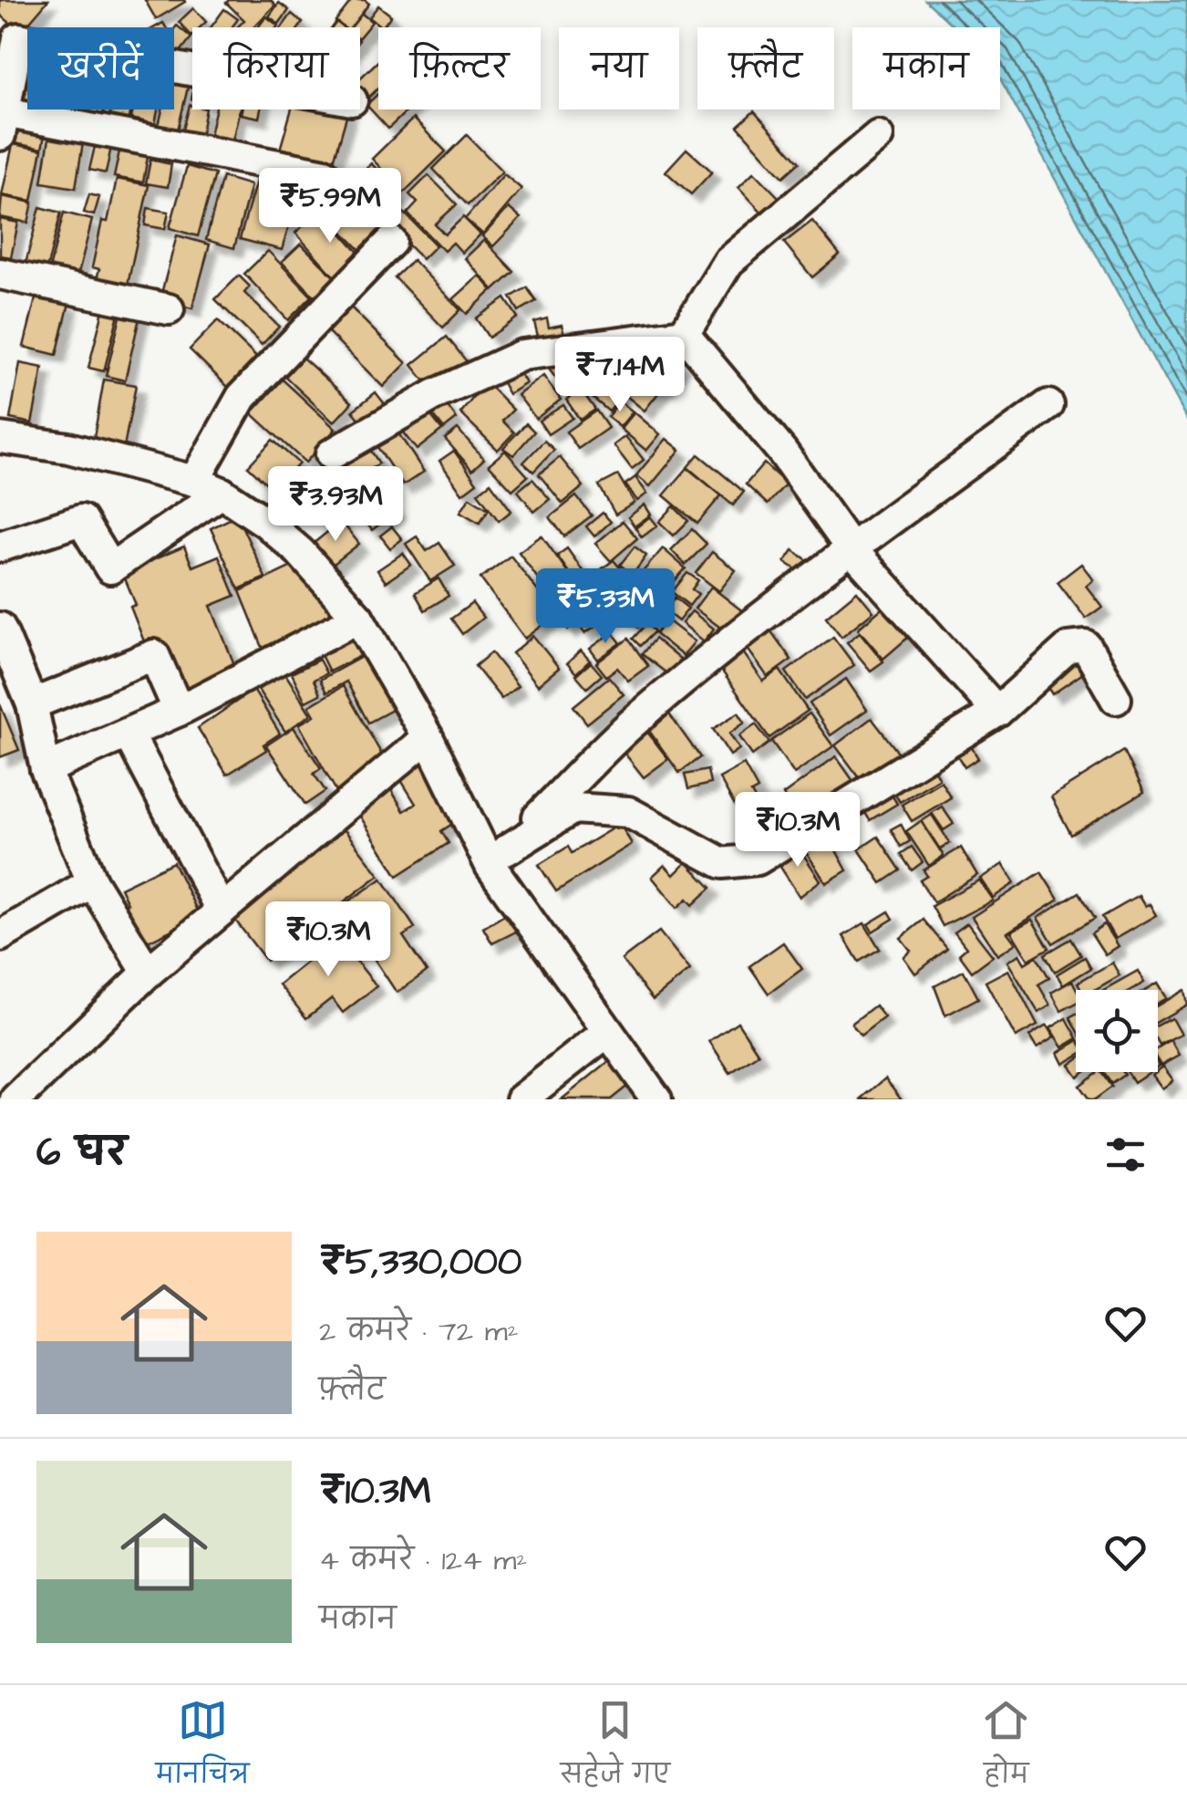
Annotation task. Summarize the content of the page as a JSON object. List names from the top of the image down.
{
  "page": {
    "chip": [
      "खरीदें",
      "किराया",
      "फ़िल्टर",
      "नया",
      "फ़्लैट",
      "मकान"
    ],
    "price": [
      "₹5.99M",
      "₹7.14M",
      "₹3.93M",
      "₹5.33M",
      "₹10.3M",
      "₹10.3M"
    ],
    "heading": "6 घर",
    "list": [
      {
        "name": "₹5,330,000",
        "note": "2 कमरे · 72 m² · फ़्लैट"
      },
      {
        "name": "₹10.3M",
        "note": "4 कमरे · 124 m² · मकान"
      }
    ],
    "tabs": ["मानचित्र", "सहेजे गए", "होम"]
  }
}
